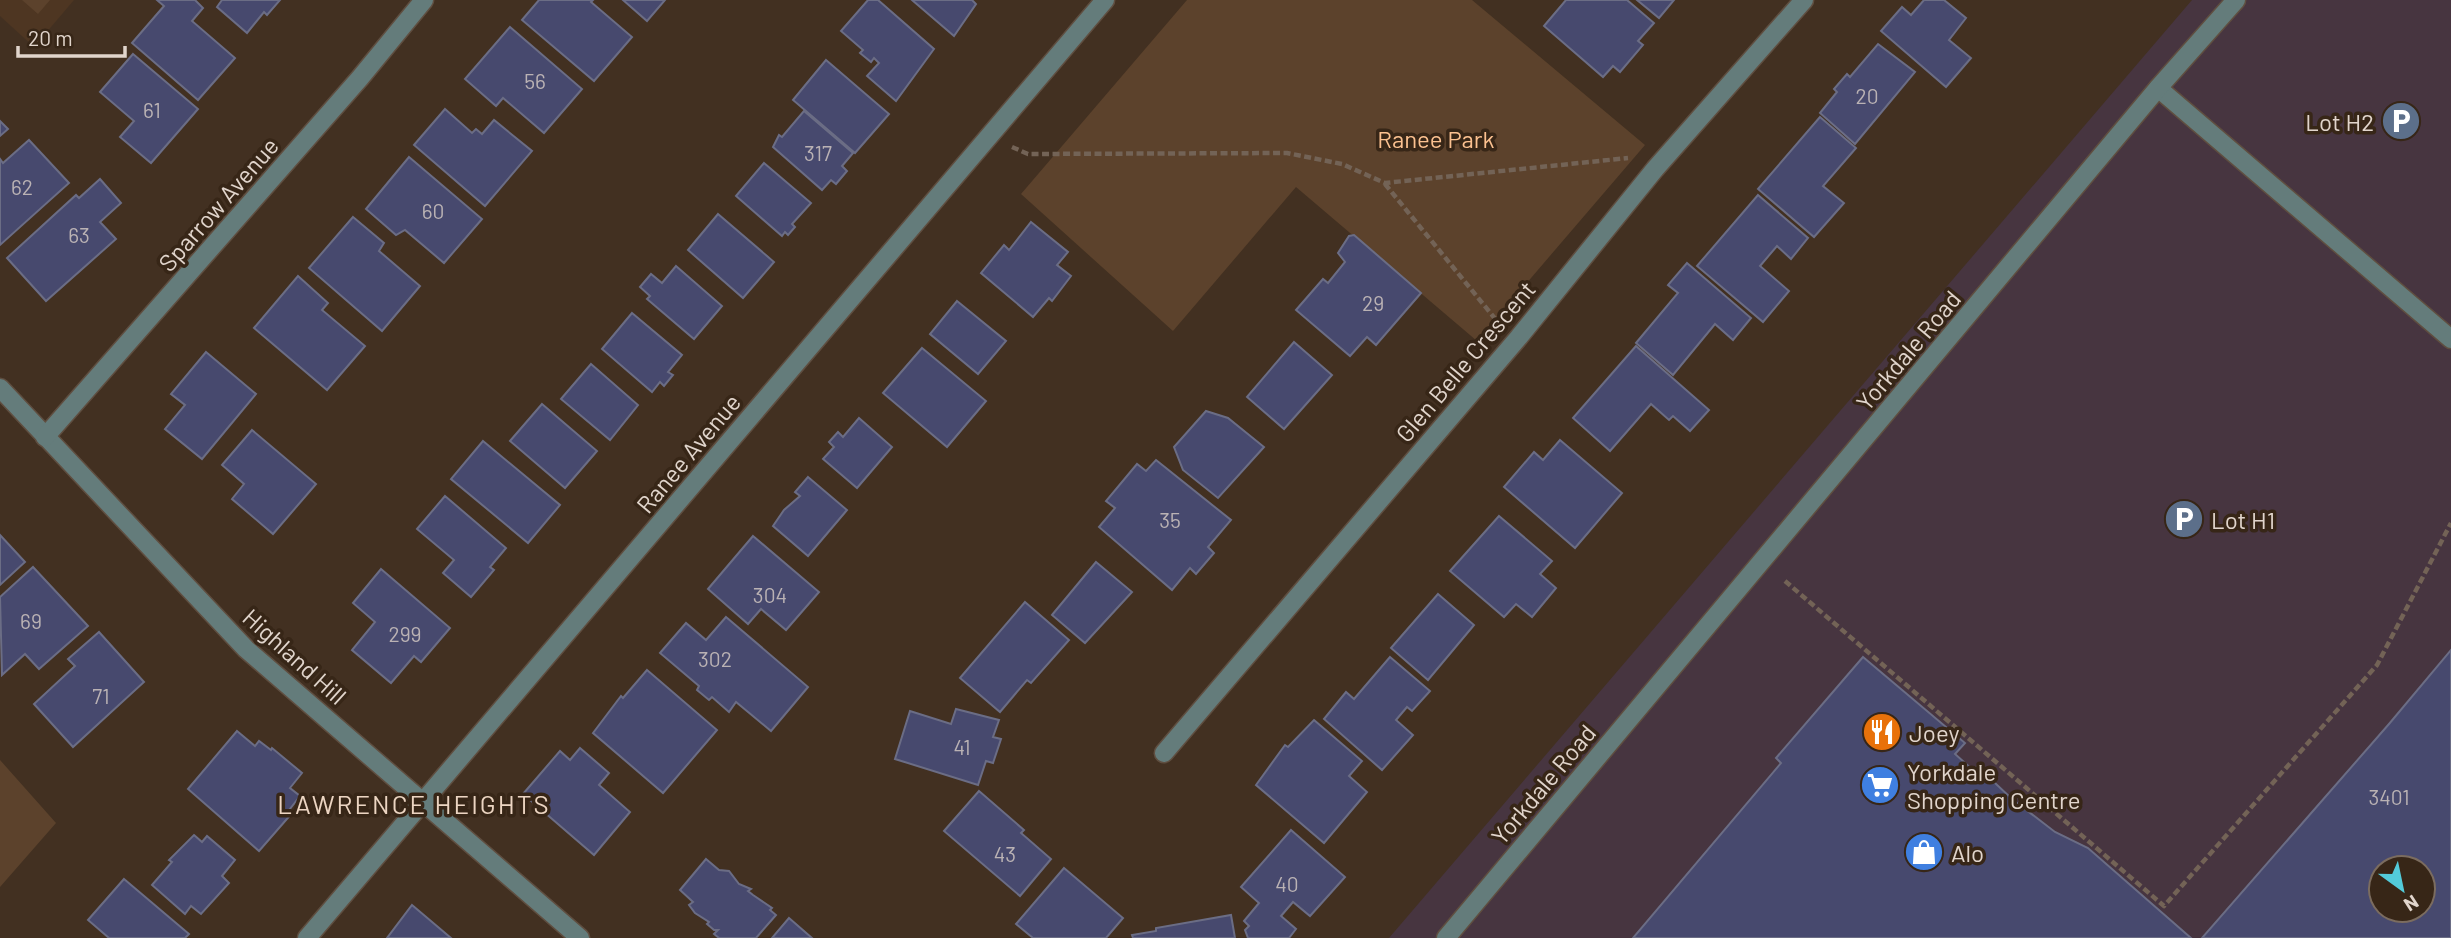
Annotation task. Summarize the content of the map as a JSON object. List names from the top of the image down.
{
  "streets": {
    "street": [
      "Sparrow Avenue",
      "Yorkdale Road",
      "Glen Belle Crescent",
      "Ranee Avenue",
      "Highland Hill"
    ]
  },
  "crossings": [
    ["Sparrow Avenue", "Highland Hill"],
    ["Ranee Avenue", "Highland Hill"]
  ],
  "districts": ["LAWRENCE HEIGHTS"],
  "parks": ["Ranee Park"],
  "places": {
    "parking": ["Lot H2", "Lot H1"],
    "restaurant": ["Joey"],
    "supermarket": ["Yorkdale Shopping Centre"],
    "shop": ["Alo"]
  },
  "house_numbers": [
    "56",
    "20",
    "61",
    "317",
    "62",
    "60",
    "63",
    "29",
    "35",
    "304",
    "69",
    "299",
    "302",
    "71",
    "41",
    "3401",
    "43",
    "40"
  ],
  "scale_bar": "20 m",
  "north": "bottom right"
}
